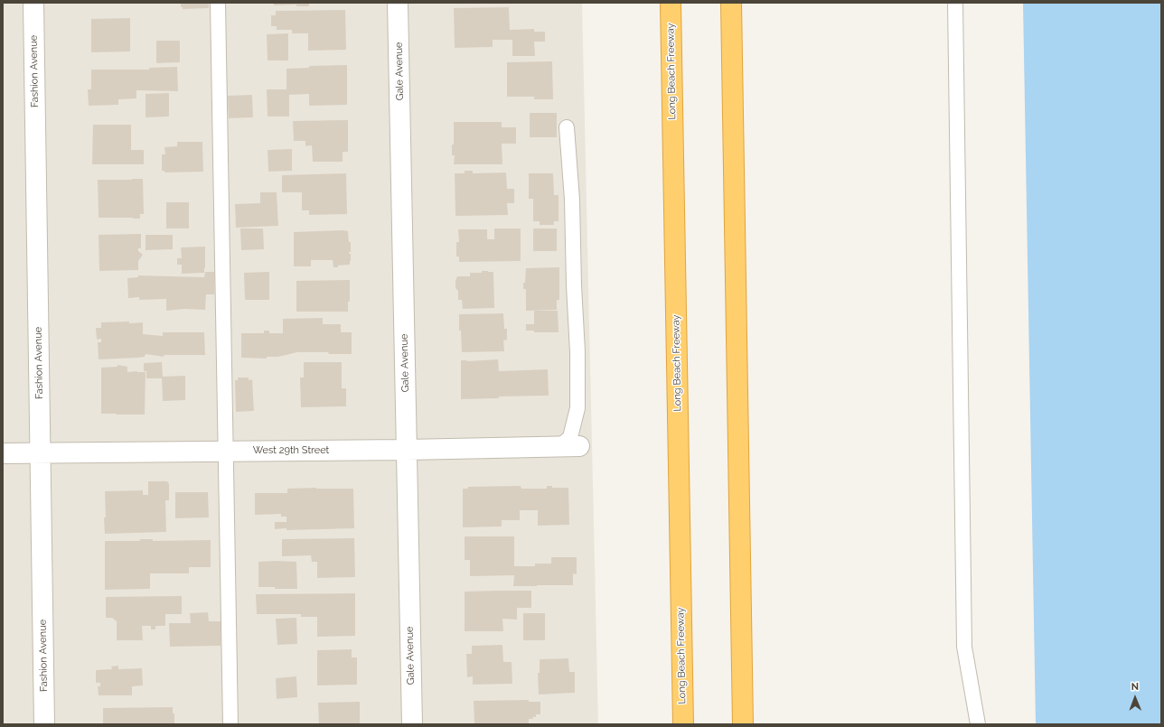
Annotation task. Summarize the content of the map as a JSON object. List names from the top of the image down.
{
  "streets": {
    "highway": ["Long Beach Freeway"],
    "street": ["Fashion Avenue", "Gale Avenue", "West 29th Street"]
  },
  "crossings": [
    ["Fashion Avenue", "West 29th Street"],
    ["Gale Avenue", "West 29th Street"]
  ],
  "north": "top"
}
